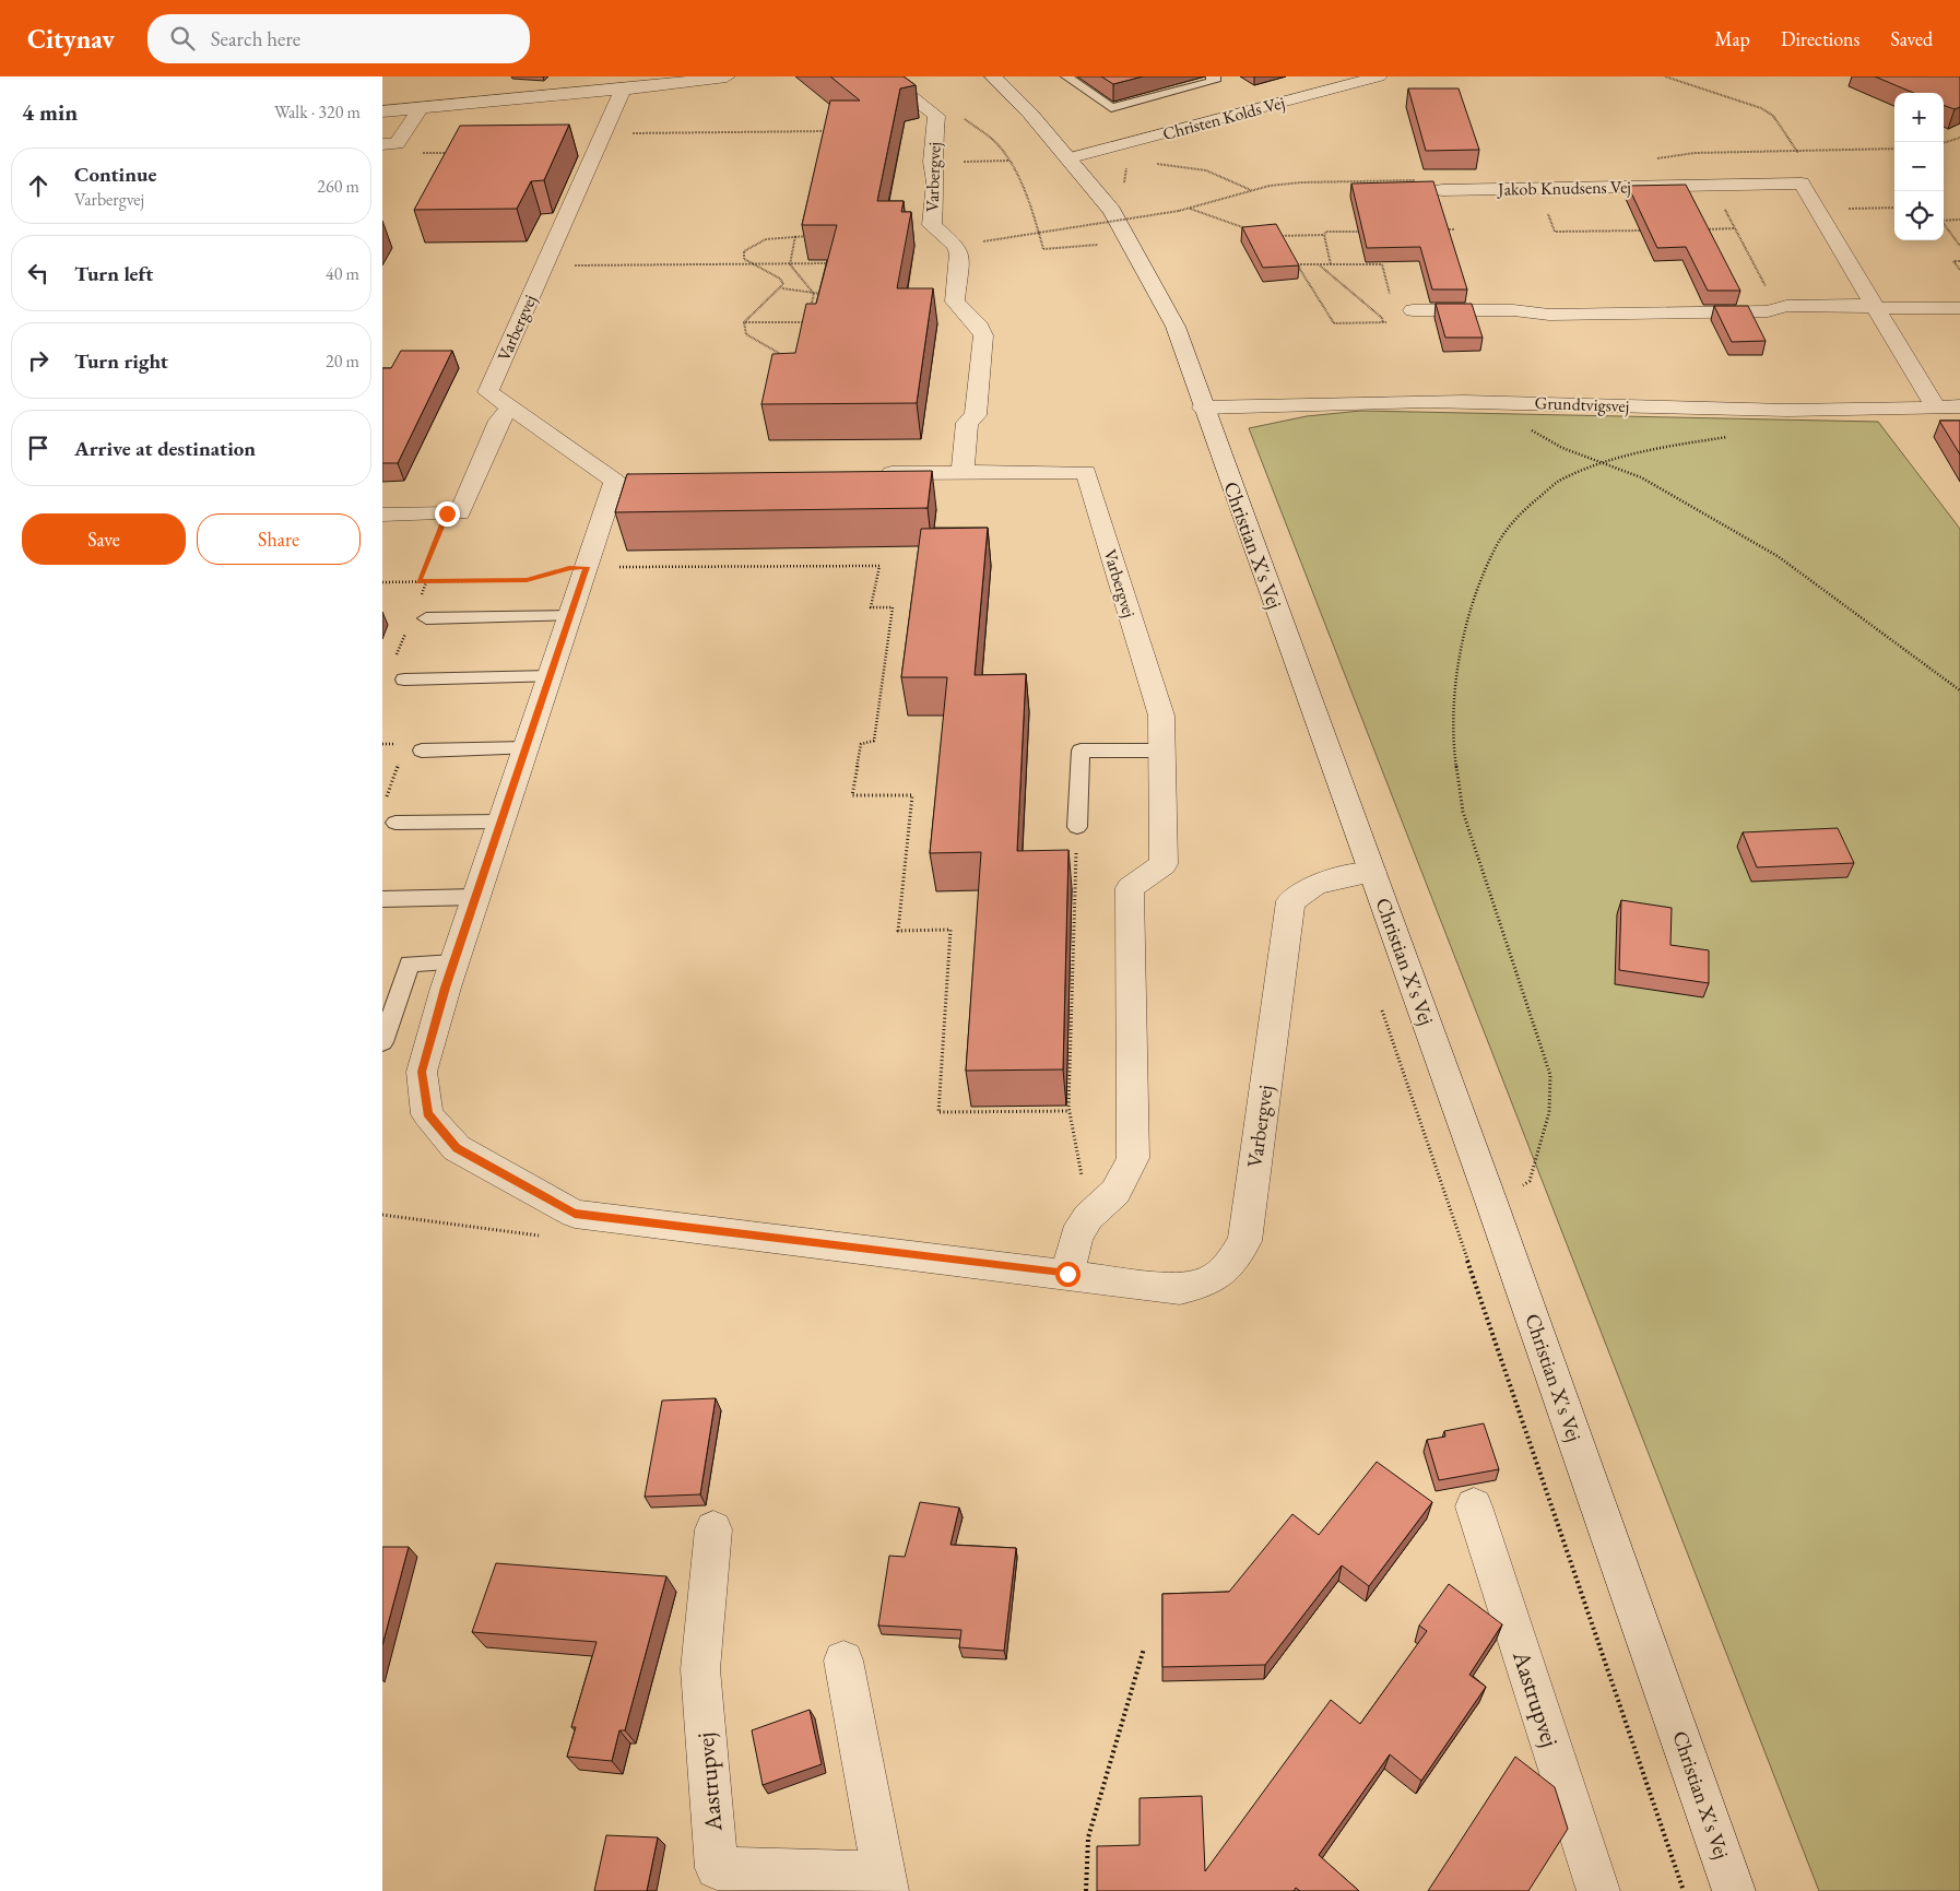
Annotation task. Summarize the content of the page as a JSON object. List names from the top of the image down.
{
  "streets": {
    "street": [
      "Christen Kolds Vej",
      "Varbergvej",
      "Jakob Knudsens Vej",
      "Grundtvigsvej",
      "Christian X's Vej",
      "Aastrupvej"
    ]
  },
  "crossings": [
    ["Christen Kolds Vej", "Christian X's Vej"],
    ["Varbergvej", "Christian X's Vej"],
    ["Jakob Knudsens Vej", "Grundtvigsvej"],
    ["Grundtvigsvej", "Christian X's Vej"]
  ],
  "page": {
    "header": "Citynav",
    "search": "Search here",
    "nav": ["Map", "Directions", "Saved"],
    "heading": ["4 min", "Walk · 320 m"],
    "map_buttons": ["+", "−"],
    "list": [
      ["Continue", "Varbergvej", "260 m"],
      ["Turn left", "40 m"],
      ["Turn right", "20 m"],
      "Arrive at destination"
    ],
    "buttons": ["Save", "Share"]
  }
}
